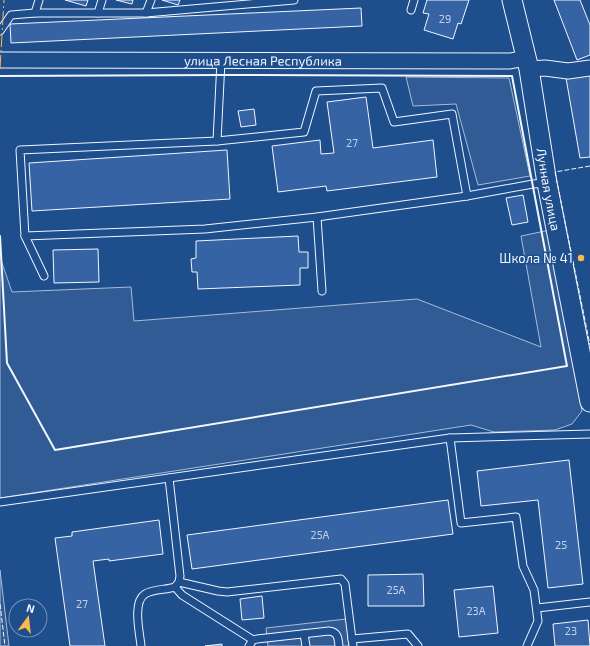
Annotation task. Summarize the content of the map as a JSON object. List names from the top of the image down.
{
  "streets": {
    "street": ["улица Лесная Республика", "Лунная улица"]
  },
  "crossings": [
    ["улица Лесная Республика", "Лунная улица"]
  ],
  "places": ["Школа № 41"],
  "house_numbers": [
    "29",
    "27",
    "25А",
    "25",
    "25А",
    "27",
    "23А",
    "23"
  ],
  "north": "top"
}
